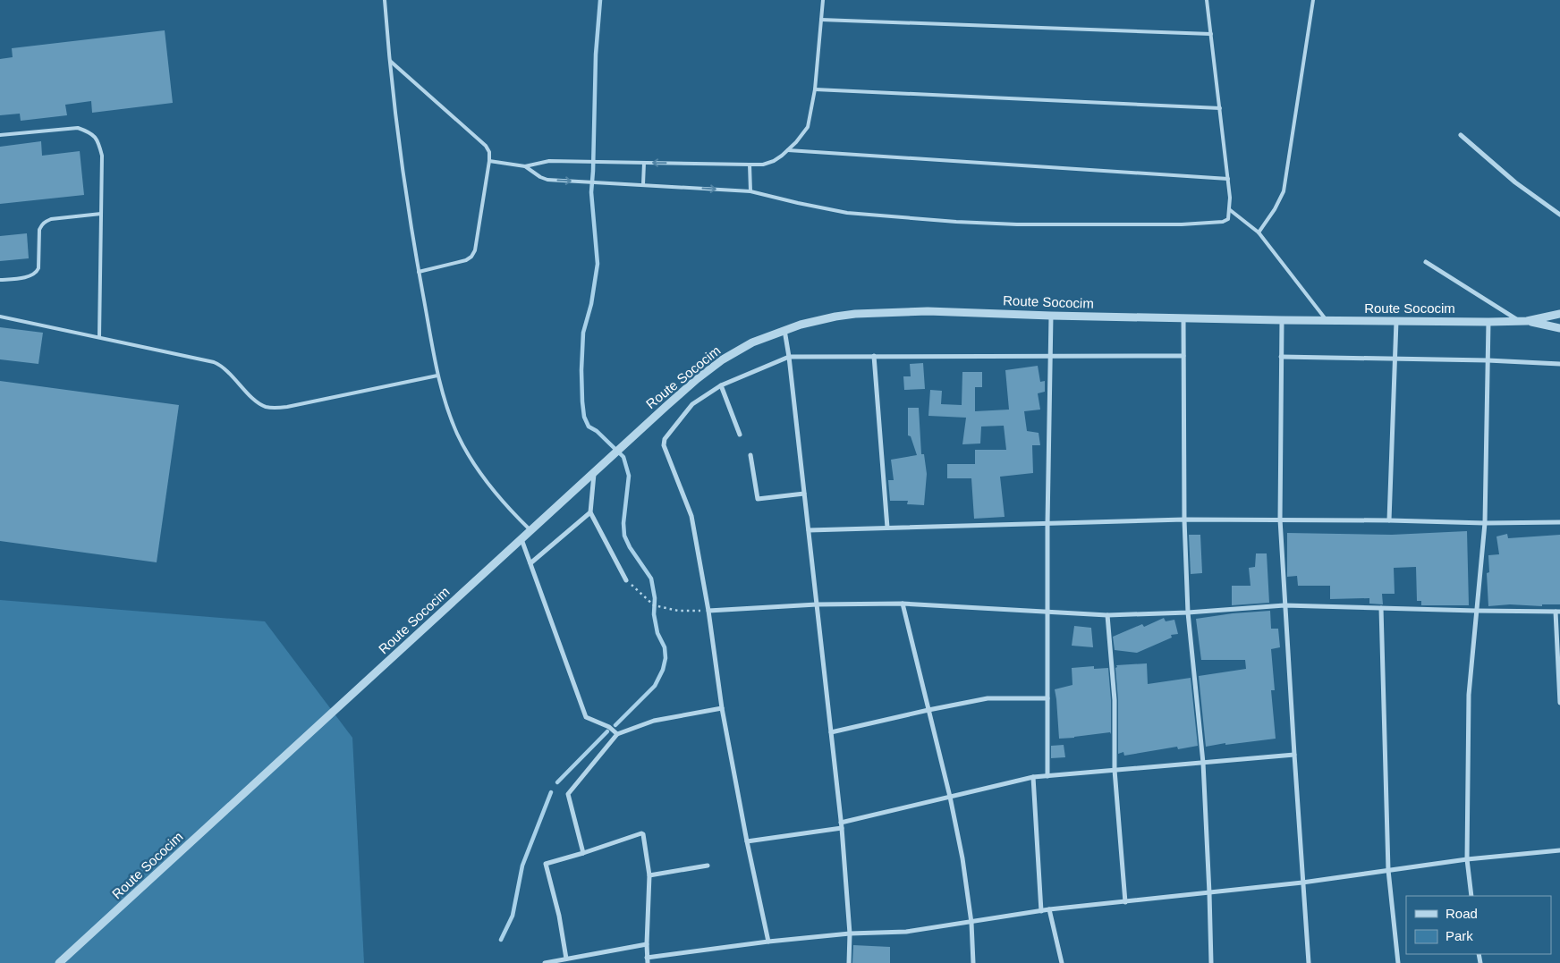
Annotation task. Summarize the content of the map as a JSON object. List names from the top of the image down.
{
  "streets": {
    "street": ["Route Sococim"]
  },
  "legend": ["Road", "Park"]
}
